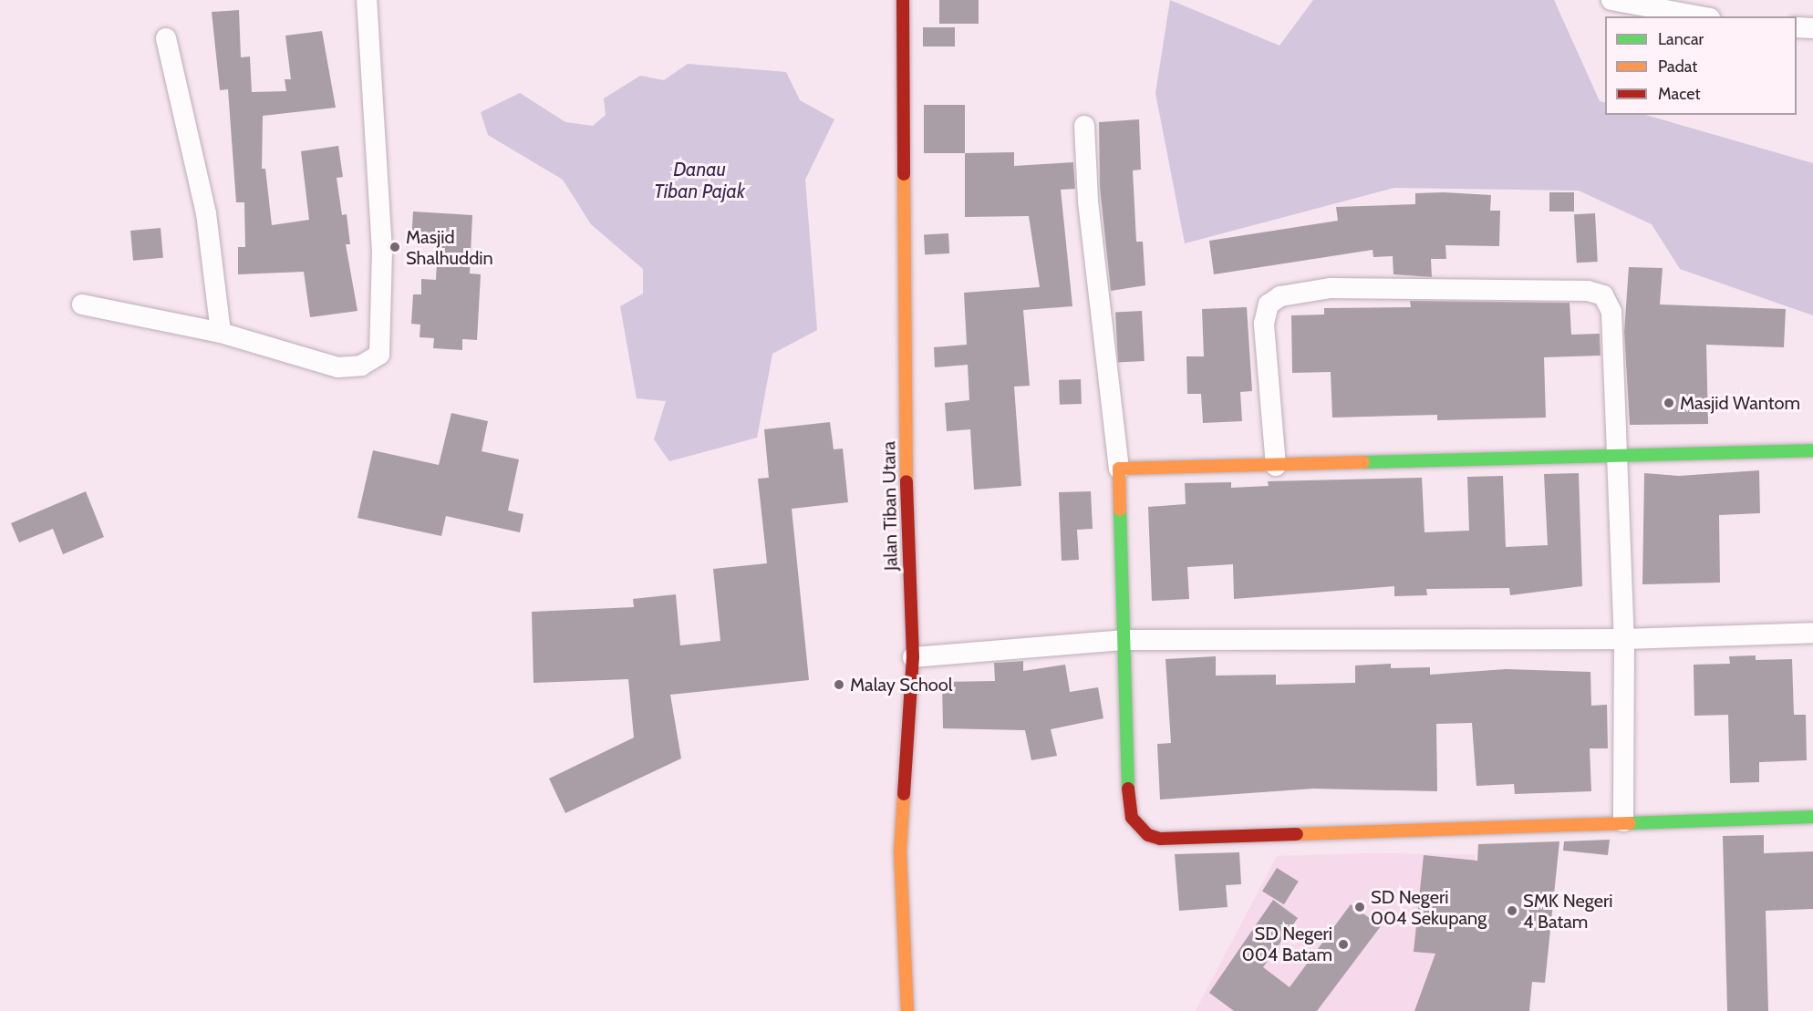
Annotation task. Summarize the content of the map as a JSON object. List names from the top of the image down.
{
  "streets": {
    "street": ["Jalan Tiban Utara"]
  },
  "water": ["Danau Tiban Pajak"],
  "places": [
    "Masjid Shalhuddin",
    "Masjid Wantom",
    "Malay School",
    "SD Negeri 004 Sekupang",
    "SMK Negeri 4 Batam",
    "SD Negeri 004 Batam"
  ],
  "legend": ["Lancar", "Padat", "Macet"]
}
